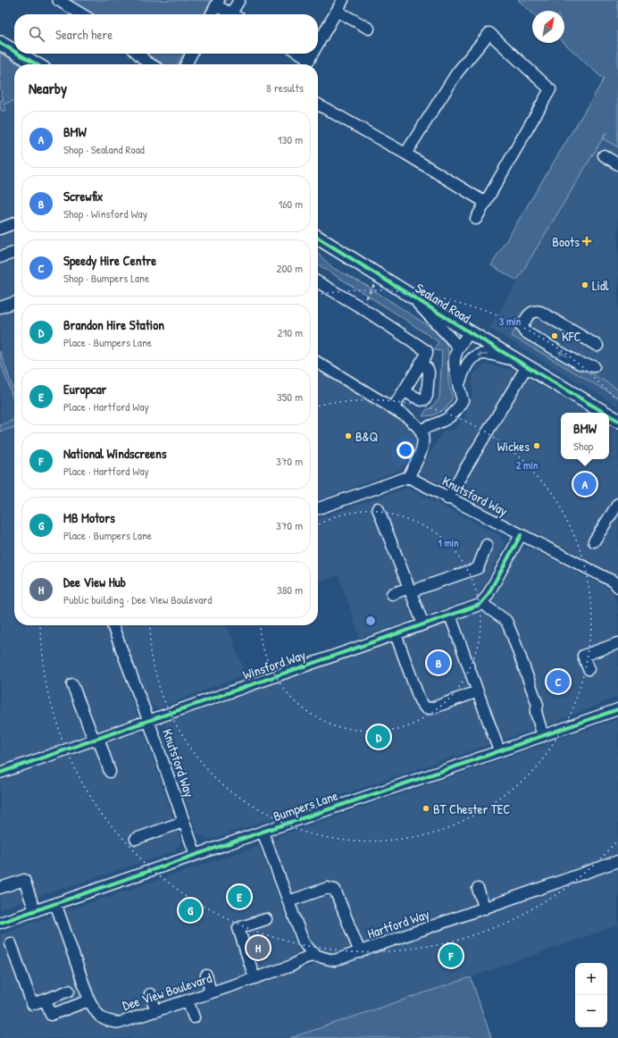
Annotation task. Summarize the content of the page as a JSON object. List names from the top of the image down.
{
  "streets": {
    "main road": ["Sealand Road"],
    "street": [
      "Knutsford Way",
      "Winsford Way",
      "Bumpers Lane",
      "Hartford Way",
      "Dee View Boulevard"
    ]
  },
  "crossings": [
    ["Knutsford Way", "Winsford Way"],
    ["Knutsford Way", "Bumpers Lane"],
    ["Bumpers Lane", "Dee View Boulevard"],
    ["Hartford Way", "Dee View Boulevard"]
  ],
  "places": {
    "health": ["Boots"],
    "other": [
      "Lidl",
      "KFC",
      "B&Q",
      "Wickes",
      "BT Chester TEC"
    ]
  },
  "north": "top right",
  "page": {
    "search": "Search here",
    "heading": ["Nearby", "8 results"],
    "list": [
      {
        "mark": "A",
        "name": "BMW",
        "note": "Shop · Sealand Road",
        "value": "130 m"
      },
      {
        "mark": "B",
        "name": "Screwfix",
        "note": "Shop · Winsford Way",
        "value": "160 m"
      },
      {
        "mark": "C",
        "name": "Speedy Hire Centre",
        "note": "Shop · Bumpers Lane",
        "value": "200 m"
      },
      {
        "mark": "D",
        "name": "Brandon Hire Station",
        "note": "Place · Bumpers Lane",
        "value": "210 m"
      },
      {
        "mark": "E",
        "name": "Europcar",
        "note": "Place · Hartford Way",
        "value": "350 m"
      },
      {
        "mark": "F",
        "name": "National Windscreens",
        "note": "Place · Hartford Way",
        "value": "370 m"
      },
      {
        "mark": "G",
        "name": "MB Motors",
        "note": "Place · Bumpers Lane",
        "value": "370 m"
      },
      {
        "mark": "H",
        "name": "Dee View Hub",
        "note": "Public building · Dee View Boulevard",
        "value": "380 m"
      }
    ],
    "popup": ["BMW", "Shop"],
    "pins": [
      "A",
      "B",
      "C",
      "D",
      "E",
      "G",
      "H",
      "F"
    ],
    "map_buttons": ["+", "−"]
  },
  "rings": ["3 min", "2 min", "1 min"]
}
